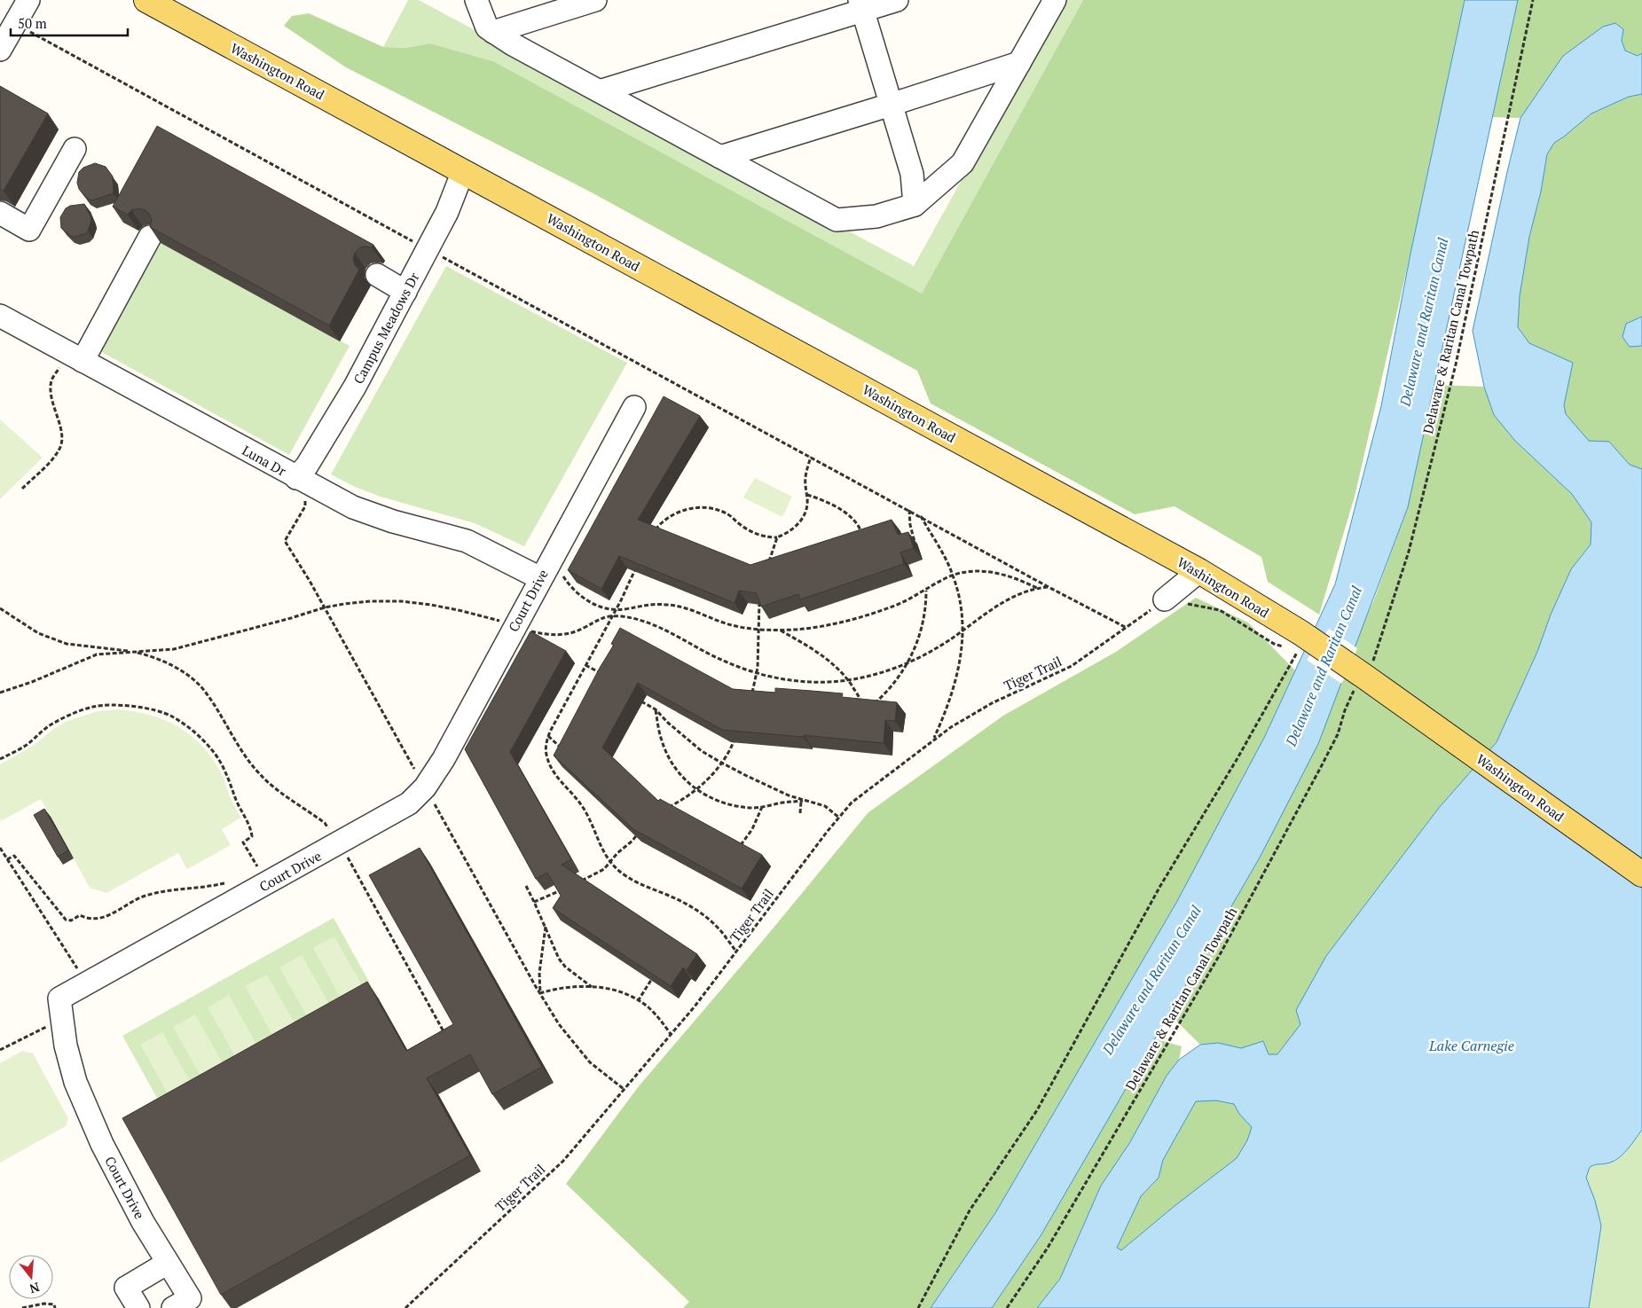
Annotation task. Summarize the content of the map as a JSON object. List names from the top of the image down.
{
  "streets": {
    "main road": ["Washington Road"],
    "street": ["Campus Meadows Dr", "Luna Dr", "Court Drive"],
    "path": ["Delaware & Raritan Canal Towpath", "Tiger Trail"]
  },
  "crossings": [
    ["Washington Road", "Campus Meadows Dr"],
    ["Washington Road", "Delaware & Raritan Canal Towpath"],
    ["Campus Meadows Dr", "Luna Dr"],
    ["Luna Dr", "Court Drive"]
  ],
  "water": ["Delaware and Raritan Canal", "Lake Carnegie"],
  "scale_bar": "50 m",
  "north": "bottom"
}
